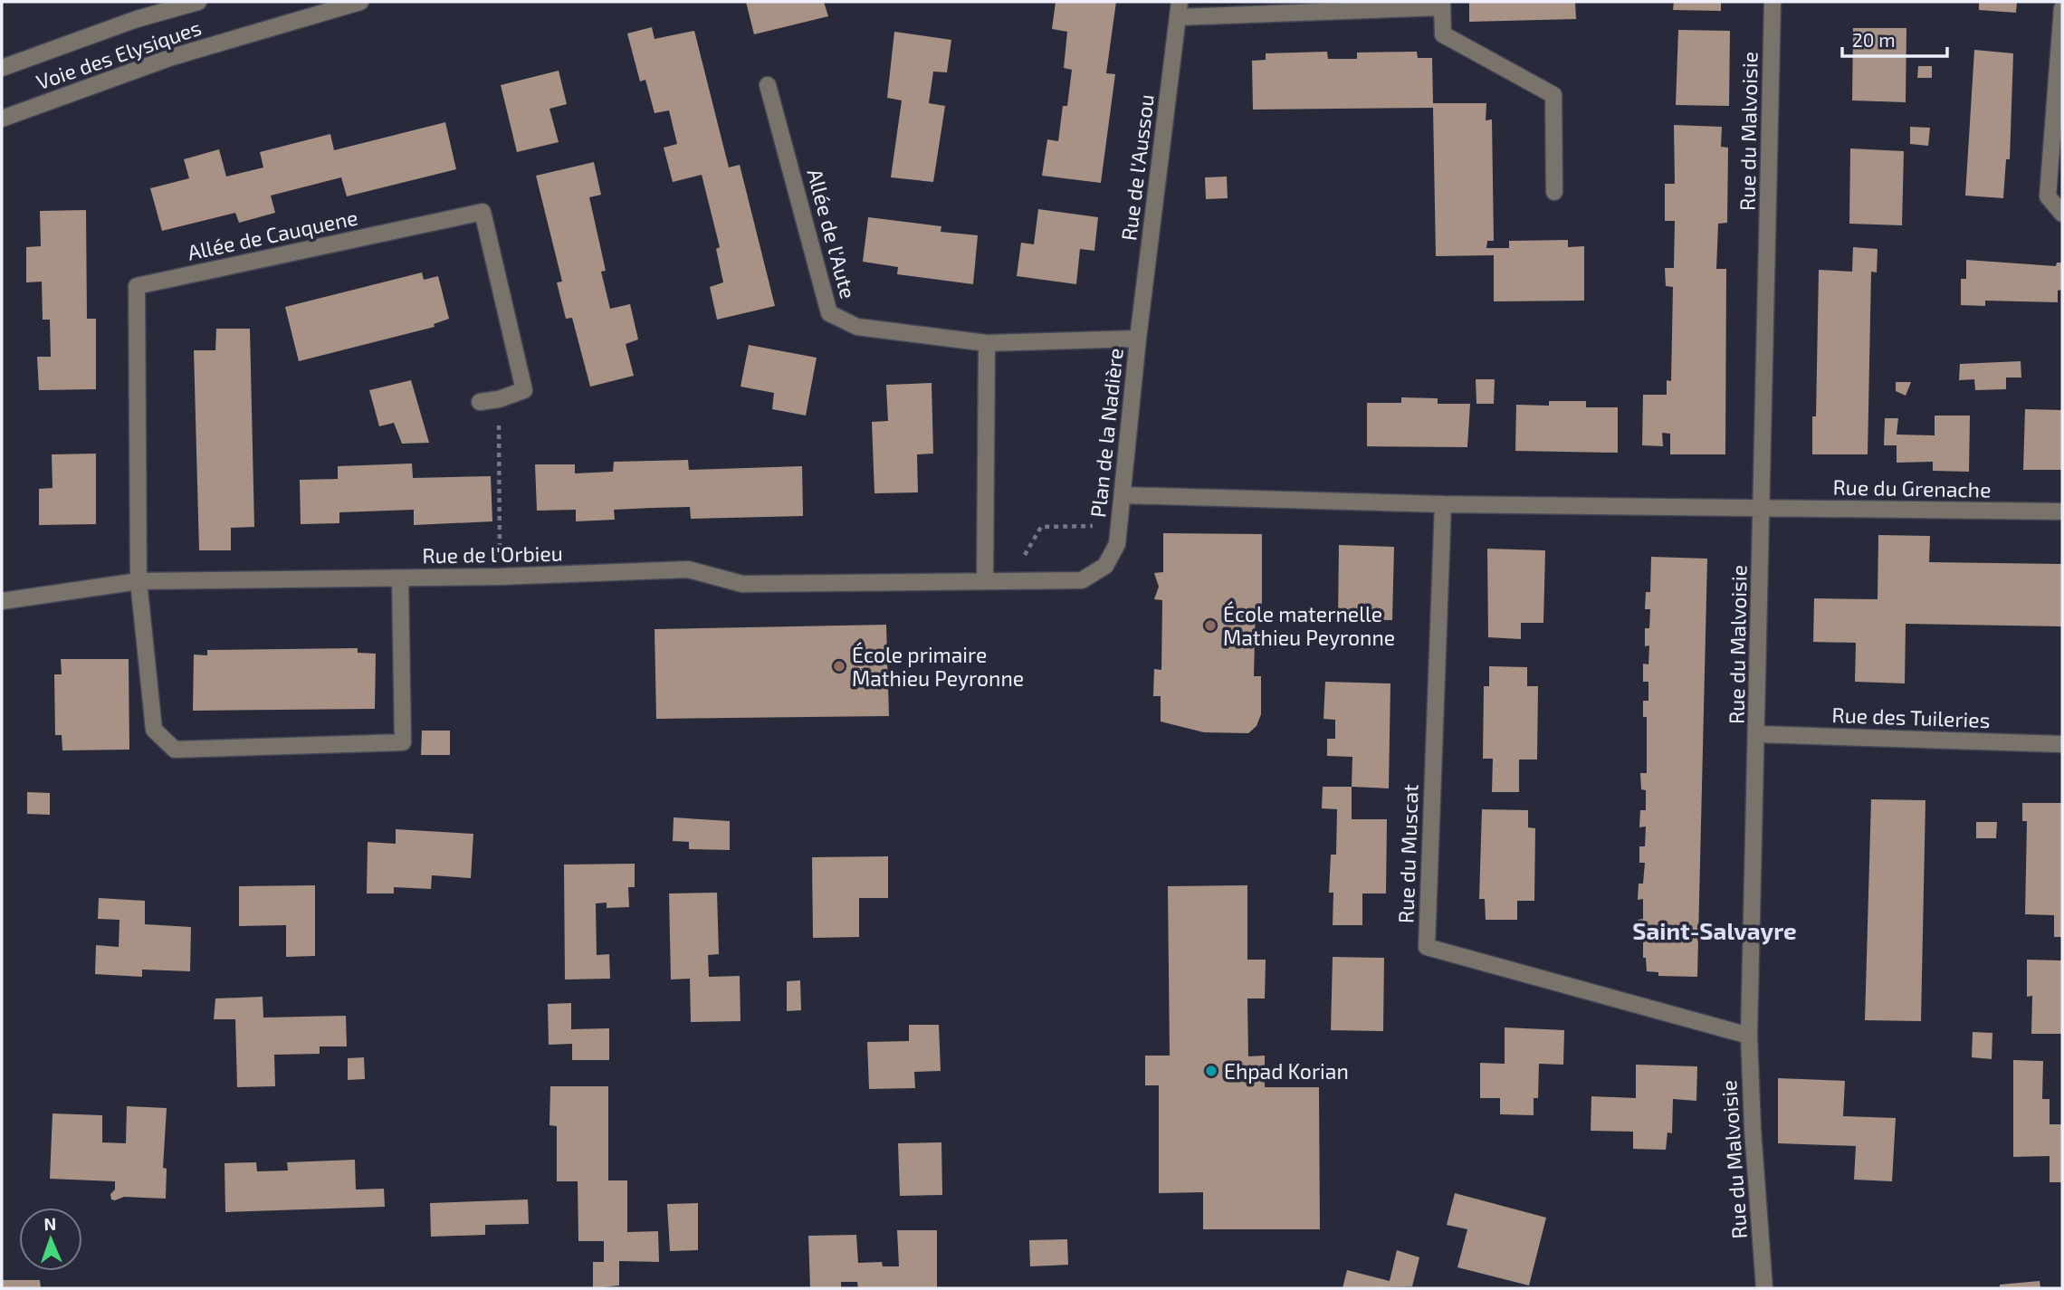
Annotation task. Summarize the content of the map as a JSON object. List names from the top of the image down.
{
  "streets": {
    "street": [
      "Voie des Elysiques",
      "Rue du Malvoisie",
      "Rue de l'Aussou",
      "Allée de l'Aute",
      "Allée de Cauquene",
      "Plan de la Nadière",
      "Rue du Grenache",
      "Rue de l'Orbieu",
      "Rue des Tuileries",
      "Rue du Muscat"
    ]
  },
  "crossings": [
    ["Rue du Malvoisie", "Rue du Grenache"],
    ["Rue du Malvoisie", "Rue des Tuileries"],
    ["Rue du Malvoisie", "Rue du Muscat"],
    ["Rue de l'Aussou", "Plan de la Nadière"],
    ["Allée de l'Aute", "Plan de la Nadière"],
    ["Allée de Cauquene", "Rue de l'Orbieu"],
    ["Plan de la Nadière", "Rue de l'Orbieu"]
  ],
  "districts": ["Saint-Salvayre"],
  "places": ["École maternelle Mathieu Peyronne", "École primaire Mathieu Peyronne", "Ehpad Korian"],
  "scale_bar": "20 m",
  "north": "top"
}
